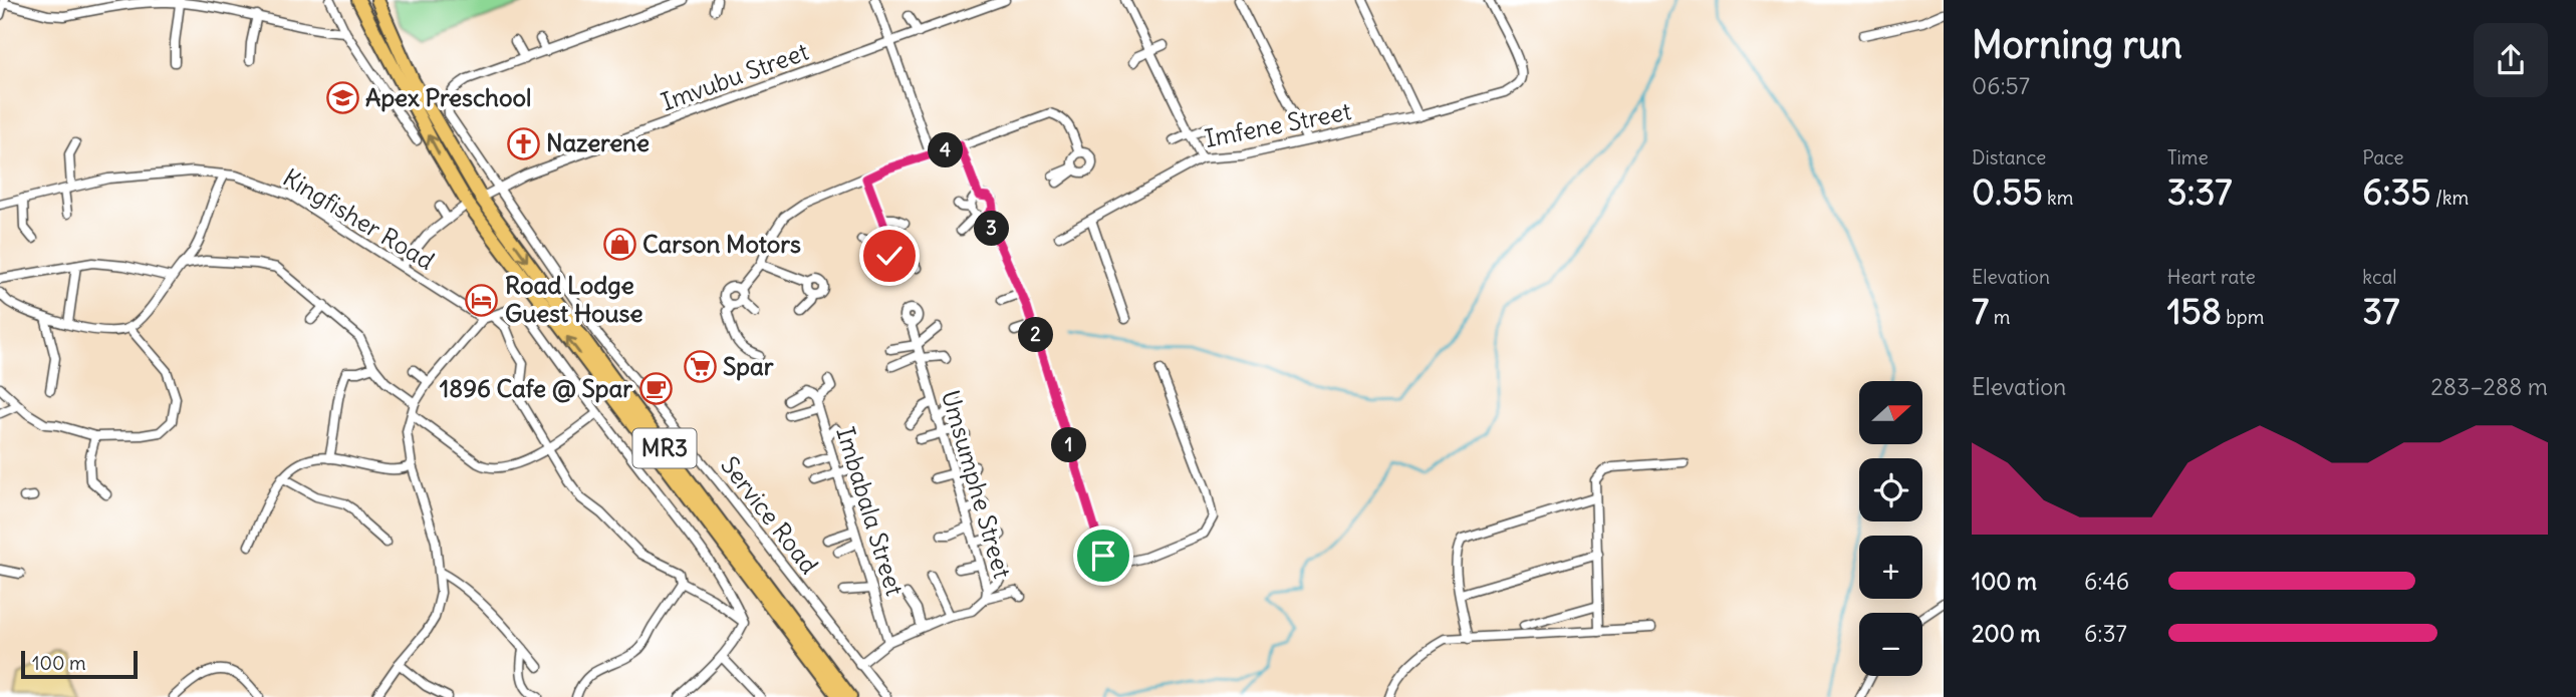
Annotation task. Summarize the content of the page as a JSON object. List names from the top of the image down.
{
  "streets": {
    "highway": ["MR3"],
    "street": [
      "Imvubu Street",
      "Imfene Street",
      "Kingfisher Road",
      "Umsumphe Street",
      "Imbabala Street",
      "Service Road"
    ]
  },
  "crossings": [
    ["Imvubu Street", "MR3"],
    ["Imvubu Street", "Service Road"],
    ["Umsumphe Street", "Imbabala Street"],
    ["Umsumphe Street", "Service Road"]
  ],
  "places": {
    "school or university": ["Apex Preschool"],
    "church": ["Nazerene"],
    "shop": ["Carson Motors"],
    "hotel": ["Road Lodge Guest House"],
    "supermarket": ["Spar"],
    "cafe": ["1896 Cafe @ Spar"]
  },
  "scale_bar": "100 m",
  "north": "right",
  "page": {
    "heading": ["Morning run", "06:57"],
    "stats": [
      ["Distance", "0.55 km"],
      ["Time", "3:37"],
      ["Pace", "6:35 /km"],
      ["Elevation", "7 m"],
      ["Heart rate", "158 bpm"],
      ["kcal", "37"]
    ],
    "pins": [
      "4",
      "3",
      "2",
      "1"
    ],
    "chart": ["Elevation", "283–288 m"],
    "map_buttons": ["+", "−"],
    "list": [
      {
        "name": "100 m",
        "note": "6:46"
      },
      {
        "name": "200 m",
        "note": "6:37"
      }
    ],
    "scale": "100 m"
  }
}
